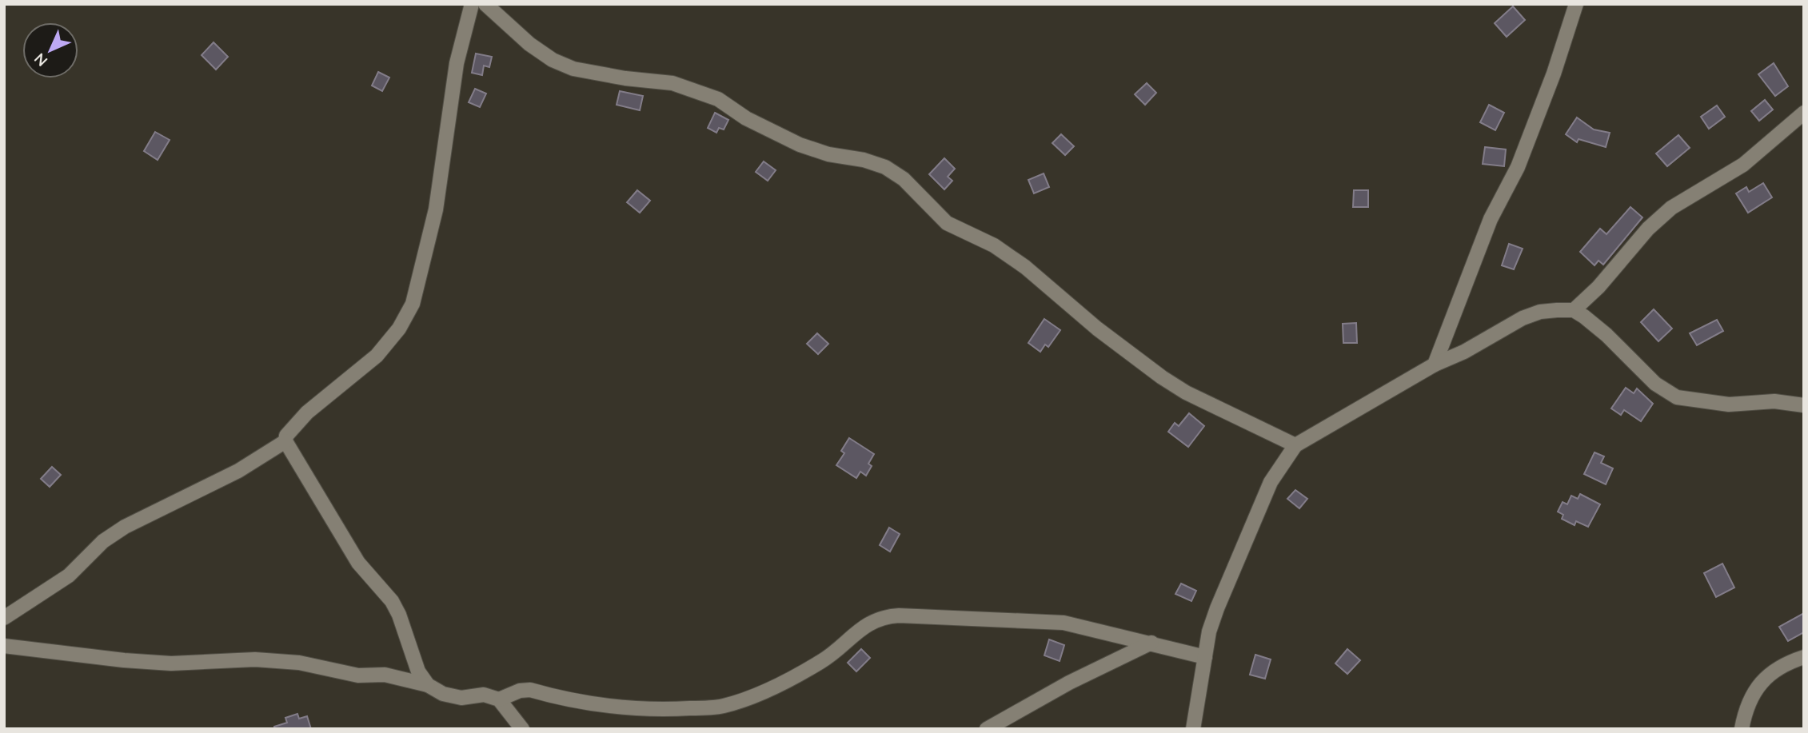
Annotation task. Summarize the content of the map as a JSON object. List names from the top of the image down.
{
  "north": "bottom left"
}
